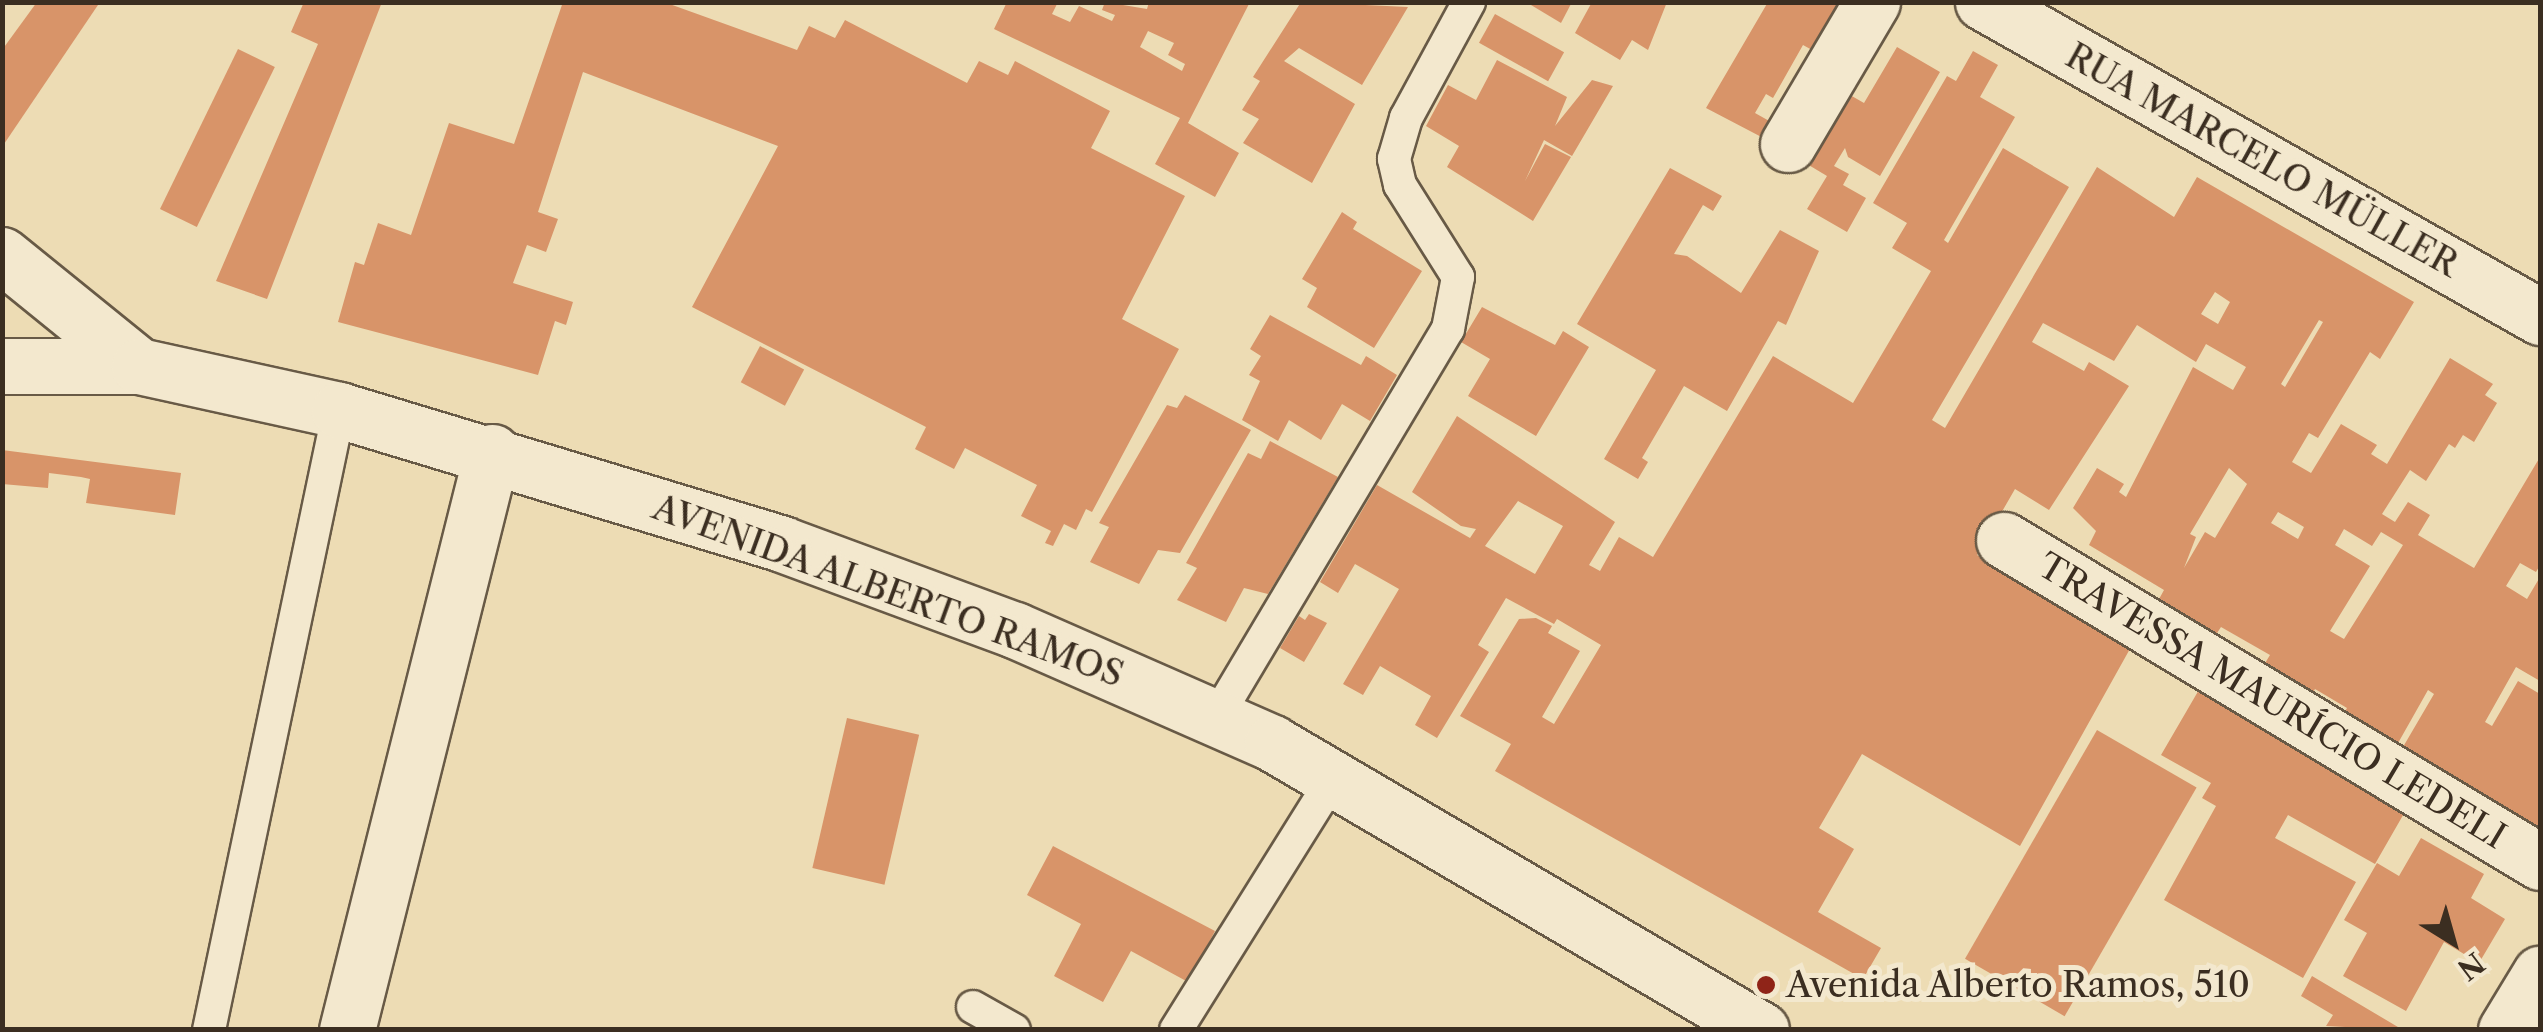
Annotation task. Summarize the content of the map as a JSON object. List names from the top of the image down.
{
  "streets": {
    "street": ["RUA MARCELO MÜLLER", "AVENIDA ALBERTO RAMOS", "TRAVESSA MAURÍCIO LEDELI"]
  },
  "places": ["Avenida Alberto Ramos, 510"],
  "north": "bottom right"
}
